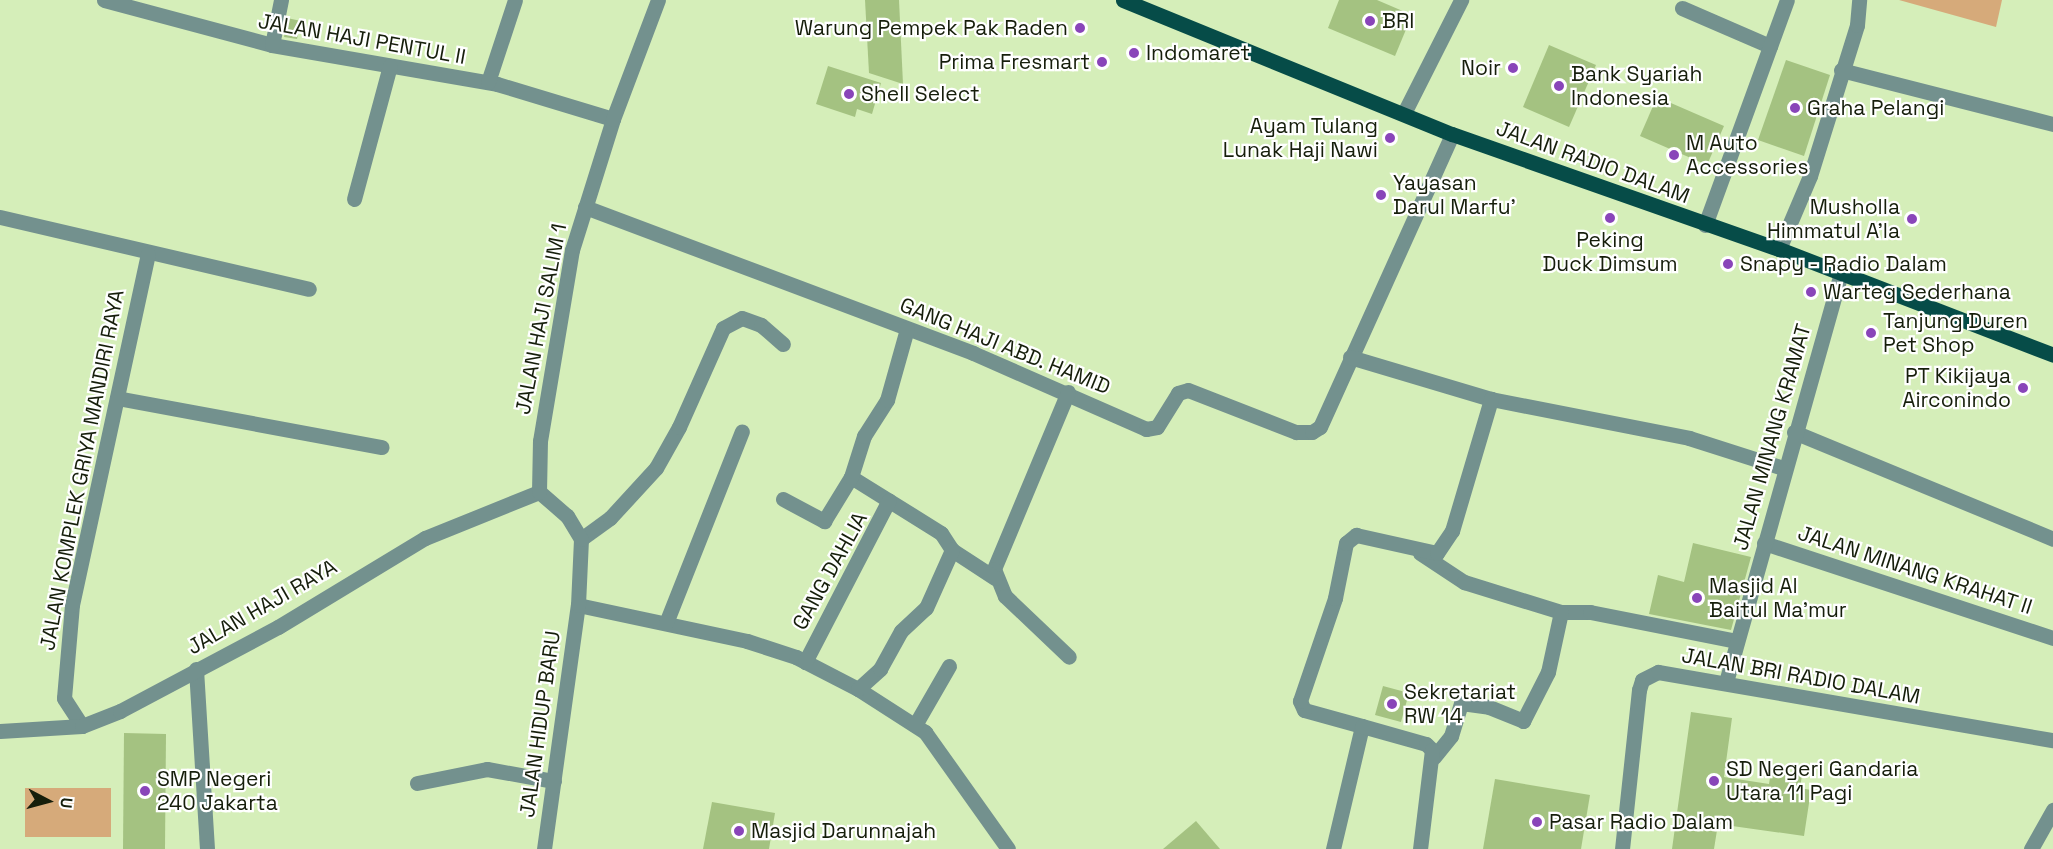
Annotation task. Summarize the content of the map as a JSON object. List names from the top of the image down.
{
  "streets": {
    "main road": ["JALAN RADIO DALAM"],
    "street": [
      "JALAN HAJI PENTUL II",
      "JALAN HAJI SALIM 1",
      "GANG HAJI ABD. HAMID",
      "JALAN MINANG KRAMAT",
      "JALAN KOMPLEK GRIYA MANDIRI RAYA",
      "JALAN MINANG KRAHAT II",
      "GANG DAHLIA",
      "JALAN HAJI RAYA",
      "JALAN BRI RADIO DALAM",
      "JALAN HIDUP BARU"
    ]
  },
  "crossings": [
    ["JALAN HAJI PENTUL II", "JALAN HAJI SALIM 1"],
    ["JALAN RADIO DALAM", "GANG HAJI ABD. HAMID"],
    ["JALAN RADIO DALAM", "JALAN MINANG KRAMAT"],
    ["JALAN HAJI SALIM 1", "GANG HAJI ABD. HAMID"],
    ["JALAN HAJI SALIM 1", "JALAN HAJI RAYA"],
    ["JALAN MINANG KRAMAT", "JALAN MINANG KRAHAT II"],
    ["JALAN MINANG KRAMAT", "JALAN BRI RADIO DALAM"],
    ["JALAN KOMPLEK GRIYA MANDIRI RAYA", "JALAN HAJI RAYA"]
  ],
  "places": [
    "BRI",
    "Warung Pempek Pak Raden",
    "Indomaret",
    "Prima Fresmart",
    "Noir",
    "Bank Syariah Indonesia",
    "Shell Select",
    "Graha Pelangi",
    "Ayam Tulang Lunak Haji Nawi",
    "M Auto Accessories",
    "Yayasan Darul Marfu'",
    "Peking Duck Dimsum",
    "Musholla Himmatul A'la",
    "Snapy - Radio Dalam",
    "Warteg Sederhana",
    "Tanjung Duren Pet Shop",
    "PT Kikijaya Airconindo",
    "Masjid Al Baitul Ma'mur",
    "Sekretariat RW 14",
    "SD Negeri Gandaria Utara 11 Pagi",
    "SMP Negeri 240 Jakarta",
    "Pasar Radio Dalam",
    "Masjid Darunnajah"
  ],
  "north": "right"
}
